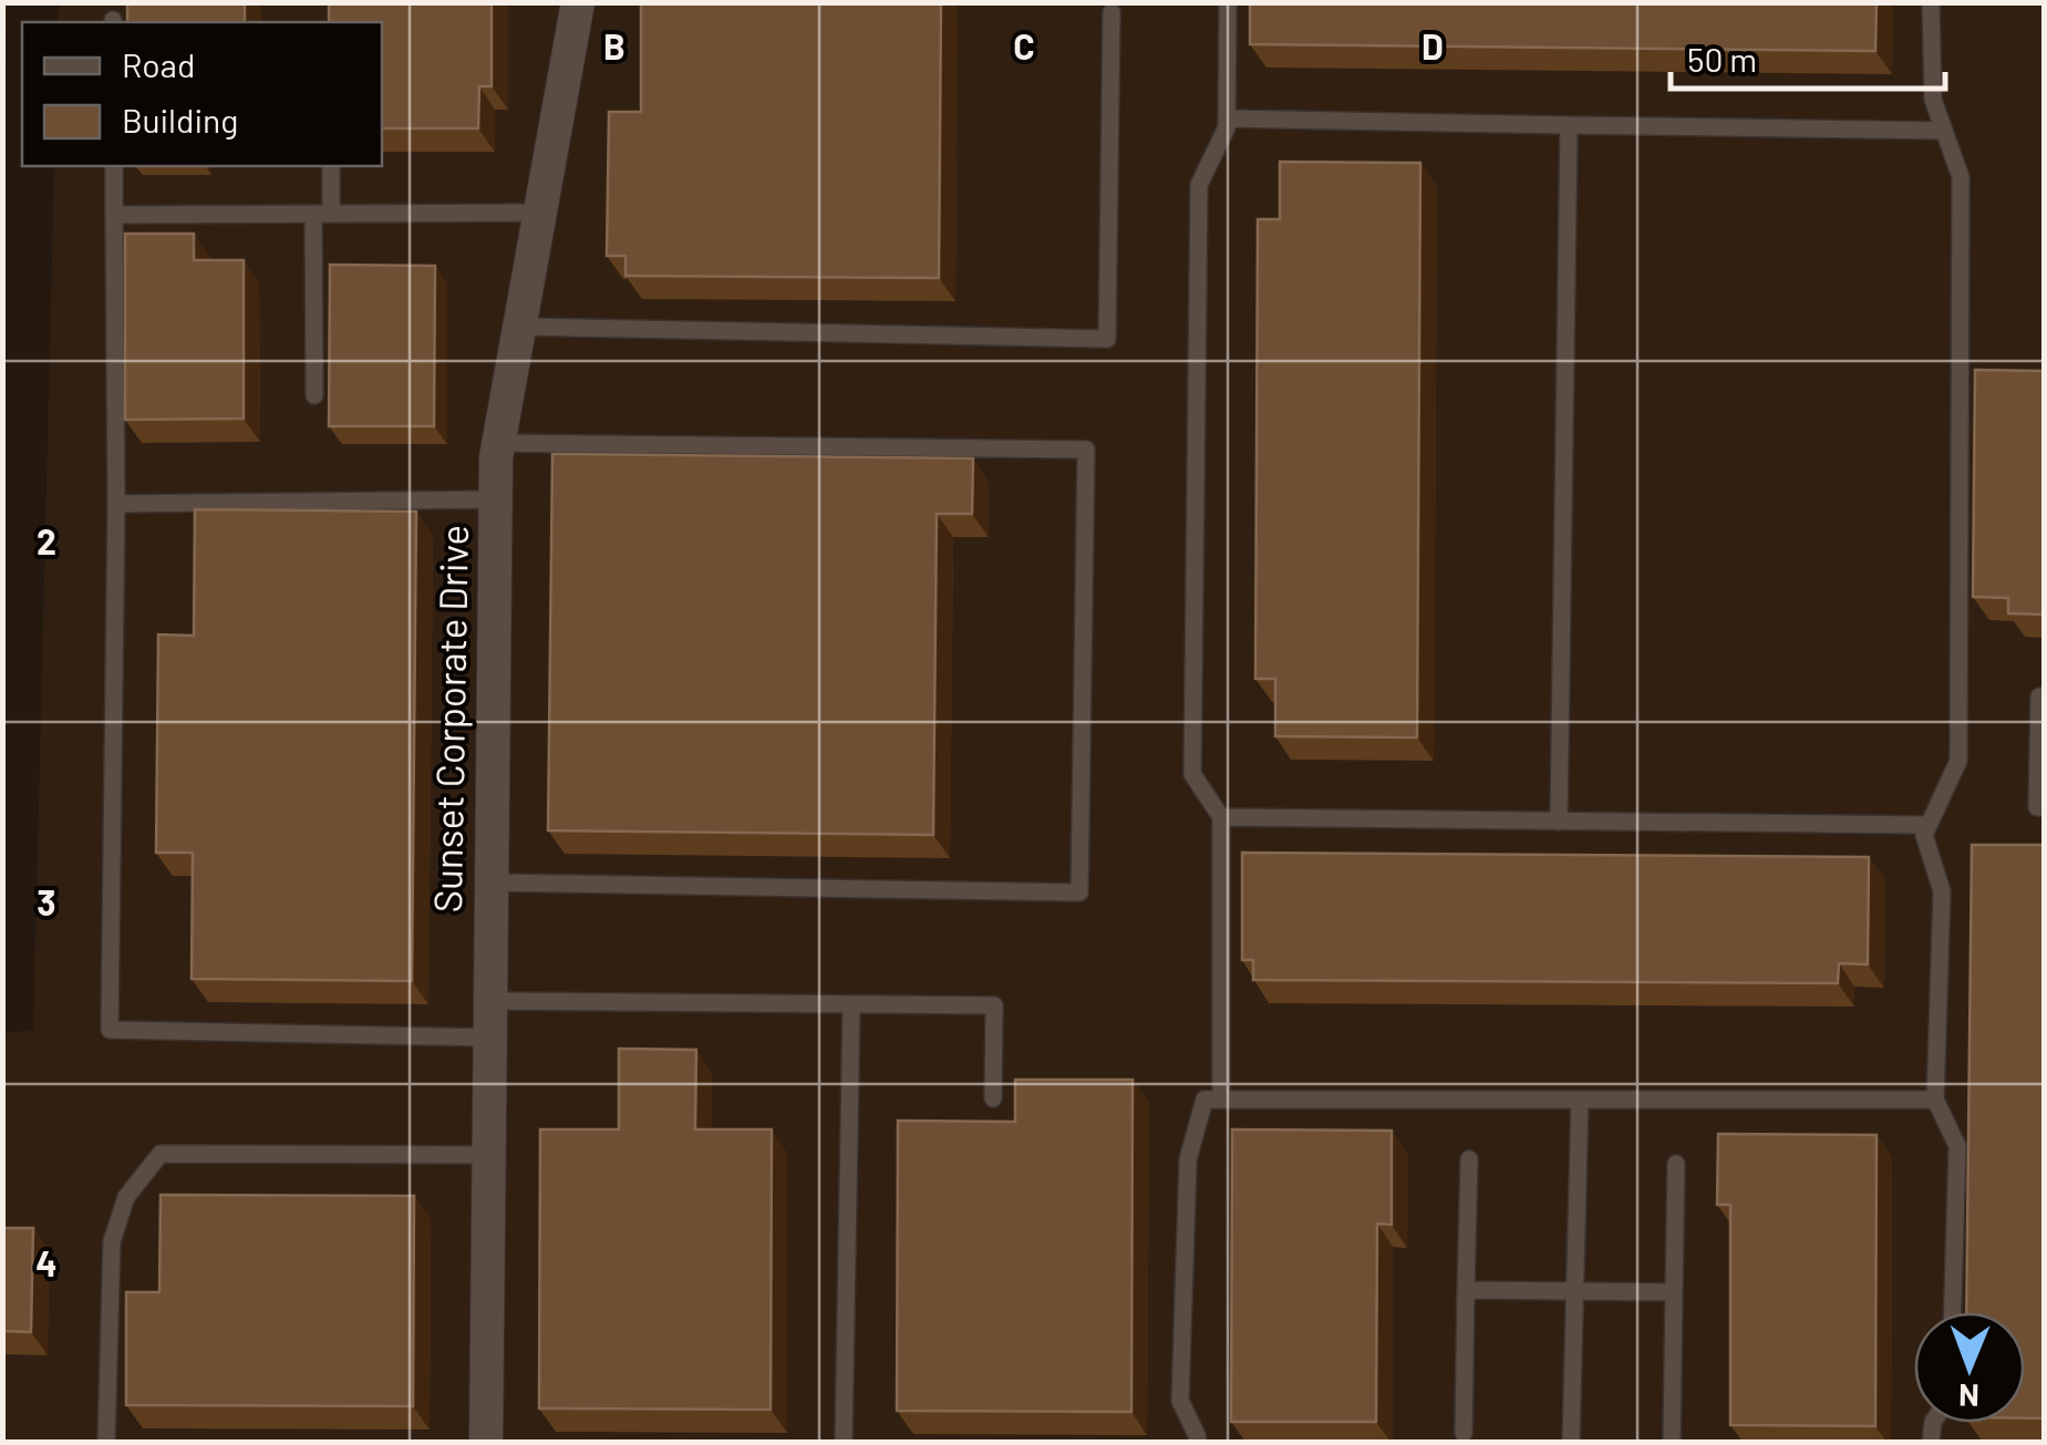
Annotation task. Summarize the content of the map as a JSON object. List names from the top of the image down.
{
  "streets": {
    "street": ["Sunset Corporate Drive"]
  },
  "legend": ["Road", "Building"],
  "scale_bar": "50 m",
  "north": "bottom",
  "grid": {
    "columns": ["B", "C", "D"],
    "rows": ["2", "3", "4"]
  }
}
